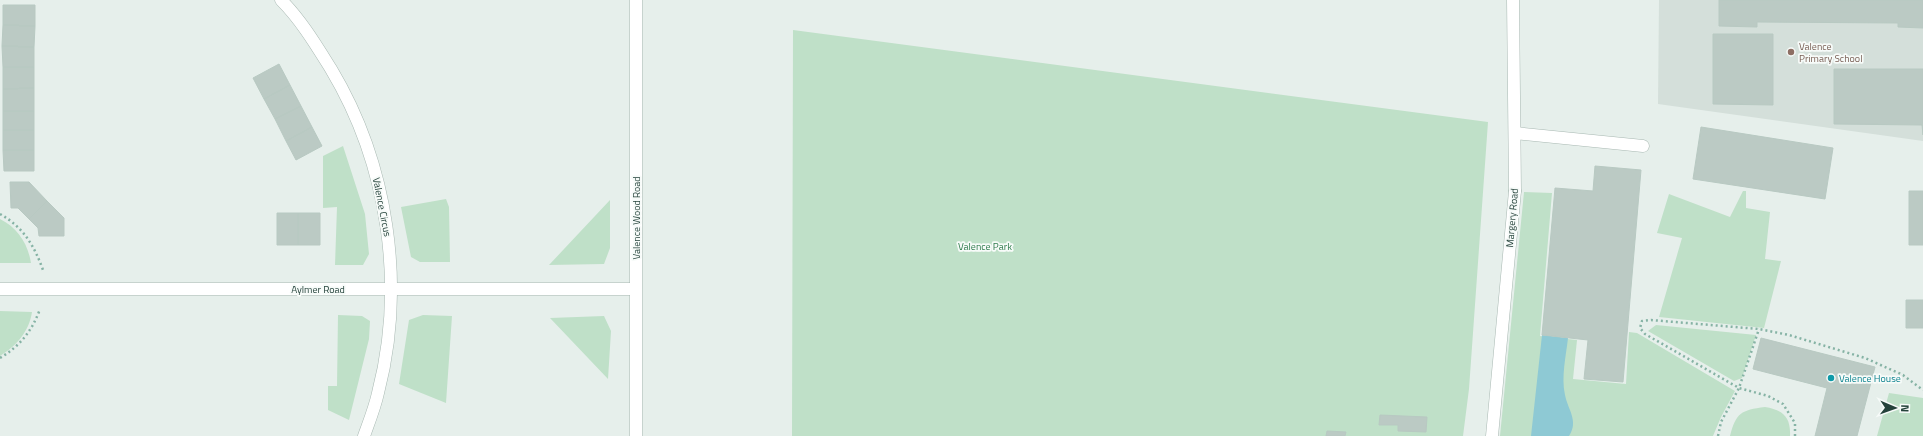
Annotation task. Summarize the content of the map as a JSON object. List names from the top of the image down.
{
  "streets": {
    "street": [
      "Valence Circus",
      "Valence Wood Road",
      "Margery Road",
      "Aylmer Road"
    ]
  },
  "crossings": [
    ["Valence Circus", "Aylmer Road"],
    ["Valence Wood Road", "Aylmer Road"]
  ],
  "parks": ["Valence Park"],
  "places": ["Valence Primary School", "Valence House"],
  "north": "right"
}
